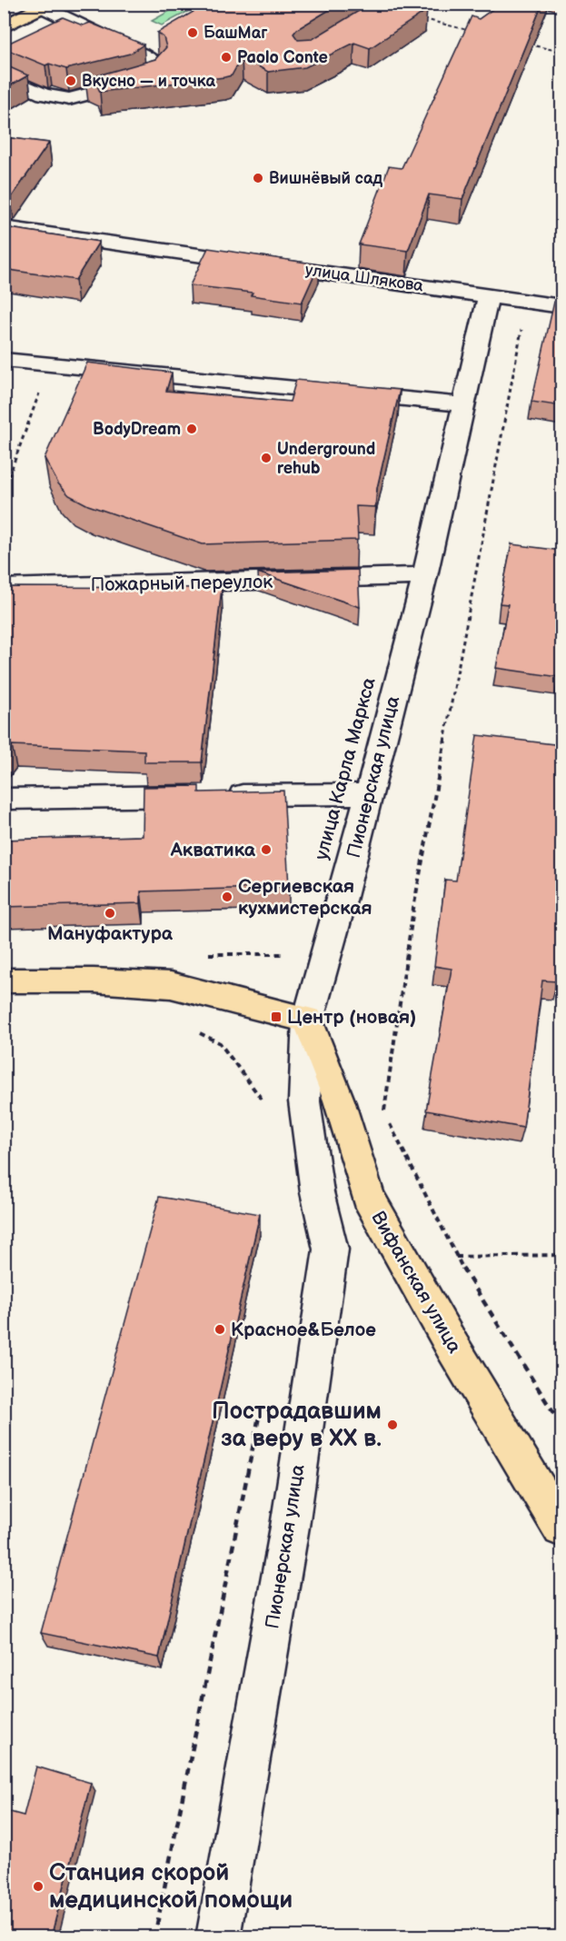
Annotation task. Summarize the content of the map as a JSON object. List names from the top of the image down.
{
  "streets": {
    "main road": ["Вифанская улица"],
    "street": ["улица Шлякова", "Пожарный переулок", "Пионерская улица"]
  },
  "crossings": [
    ["улица Шлякова", "Пионерская улица"],
    ["Пожарный переулок", "Пионерская улица"],
    ["Пионерская улица", "Вифанская улица"]
  ],
  "places": {
    "other": [
      "БашМаг",
      "Paolo Conte",
      "Вкусно — и точка",
      "Вишнёвый сад",
      "BodyDream",
      "Underground rehub",
      "Акватика",
      "Сергиевская кухмистерская",
      "Мануфактура",
      "Красное&Белое",
      "Пострадавшим за веру в XX в.",
      "Станция скорой медицинской помощи"
    ],
    "transit": ["Центр (новая)"]
  }
}
